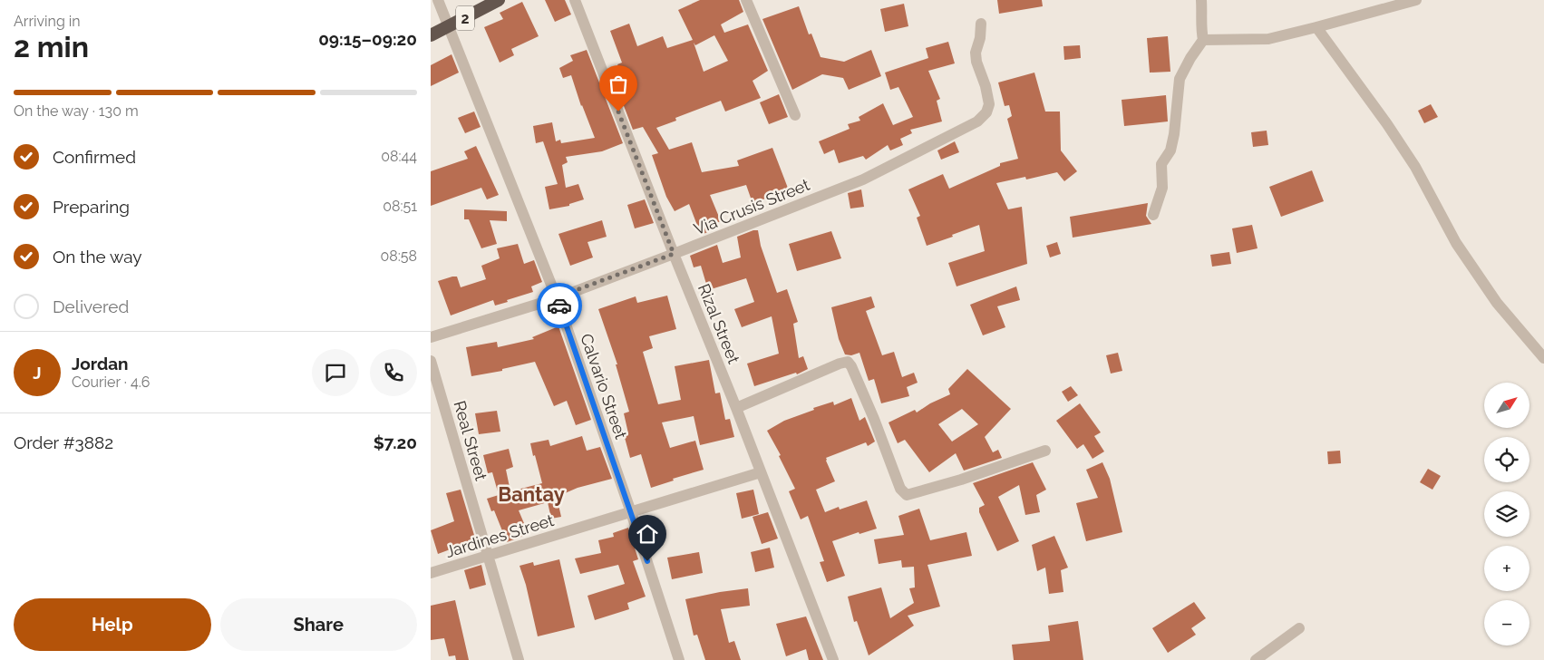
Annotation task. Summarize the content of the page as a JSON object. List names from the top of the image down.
{
  "streets": {
    "highway": ["2"],
    "street": [
      "Via Crusis Street",
      "Rizal Street",
      "Calvario Street",
      "Real Street",
      "Jardines Street"
    ]
  },
  "crossings": [
    ["2", "Calvario Street"],
    ["Via Crusis Street", "Rizal Street"],
    ["Via Crusis Street", "Calvario Street"],
    ["Rizal Street", "Jardines Street"],
    ["Calvario Street", "Jardines Street"],
    ["Real Street", "Jardines Street"]
  ],
  "districts": ["Bantay"],
  "north": "top right",
  "page": {
    "heading": ["2 min", "Arriving in", "09:15–09:20"],
    "panel": [
      "Jordan",
      "Courier · 4.6",
      "Order #3882",
      "$7.20"
    ],
    "bar": "On the way · 130 m",
    "list": [
      ["Confirmed", "08:44"],
      ["Preparing", "08:51"],
      ["On the way", "08:58"],
      "Delivered"
    ],
    "round": "J",
    "map_buttons": ["+", "−"],
    "buttons": ["Help", "Share"]
  }
}
